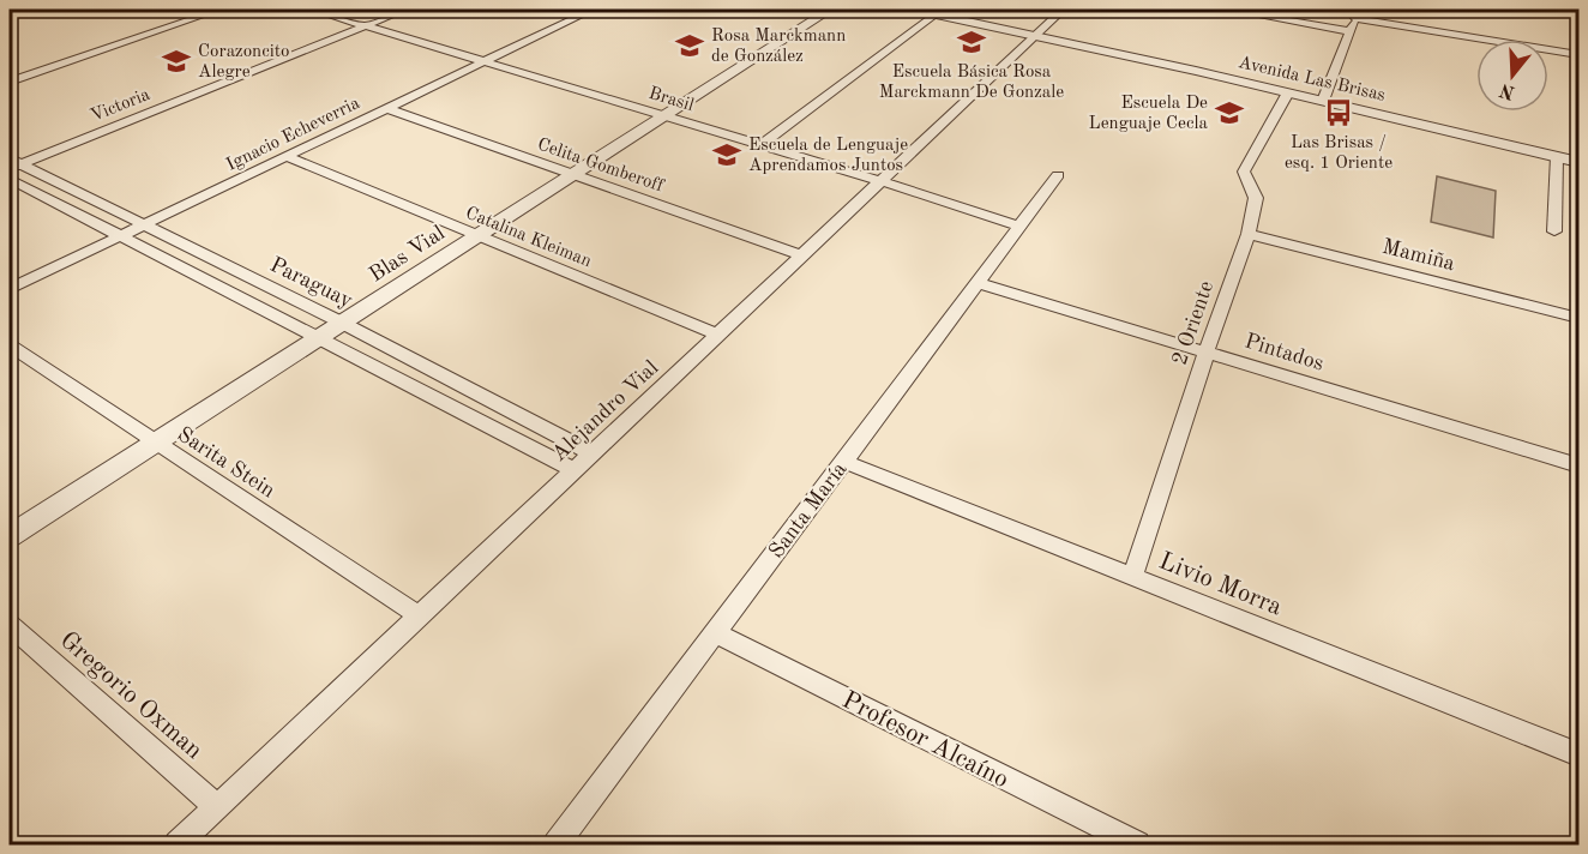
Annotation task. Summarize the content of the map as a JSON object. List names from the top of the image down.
{
  "streets": {
    "street": [
      "Avenida Las Brisas",
      "Brasil",
      "Victoria",
      "Ignacio Echeverria",
      "Celita Gomberoff",
      "Catalina Kleiman",
      "Blas Vial",
      "Mamiña",
      "Paraguay",
      "2 Oriente",
      "Pintados",
      "Alejandro Vial",
      "Sarita Stein",
      "Santa María",
      "Livio Morra",
      "Gregorio Oxman",
      "Profesor Alcaíno"
    ]
  },
  "crossings": [
    ["Avenida Las Brisas", "2 Oriente"],
    ["Avenida Las Brisas", "Alejandro Vial"],
    ["Brasil", "Victoria"],
    ["Brasil", "Ignacio Echeverria"],
    ["Brasil", "Blas Vial"],
    ["Brasil", "Alejandro Vial"],
    ["Brasil", "Santa María"],
    ["Victoria", "Paraguay"],
    ["Ignacio Echeverria", "Celita Gomberoff"],
    ["Ignacio Echeverria", "Catalina Kleiman"],
    ["Ignacio Echeverria", "Paraguay"],
    ["Celita Gomberoff", "Blas Vial"],
    ["Celita Gomberoff", "Alejandro Vial"],
    ["Catalina Kleiman", "Blas Vial"],
    ["Catalina Kleiman", "Alejandro Vial"],
    ["Blas Vial", "Paraguay"],
    ["Blas Vial", "Sarita Stein"],
    ["Mamiña", "2 Oriente"],
    ["Paraguay", "Alejandro Vial"],
    ["2 Oriente", "Pintados"],
    ["2 Oriente", "Livio Morra"],
    ["Pintados", "Santa María"],
    ["Alejandro Vial", "Sarita Stein"],
    ["Alejandro Vial", "Gregorio Oxman"],
    ["Santa María", "Livio Morra"],
    ["Santa María", "Profesor Alcaíno"]
  ],
  "places": {
    "school or university": [
      "Escuela Básica Rosa Marckmann De Gonzale",
      "Rosa Marckmann de González",
      "Corazoncito Alegre",
      "Escuela De Lenguaje Cecla",
      "Escuela de Lenguaje Aprendamos Juntos"
    ],
    "bus stop": ["Las Brisas / esq. 1 Oriente"]
  },
  "north": "bottom"
}
